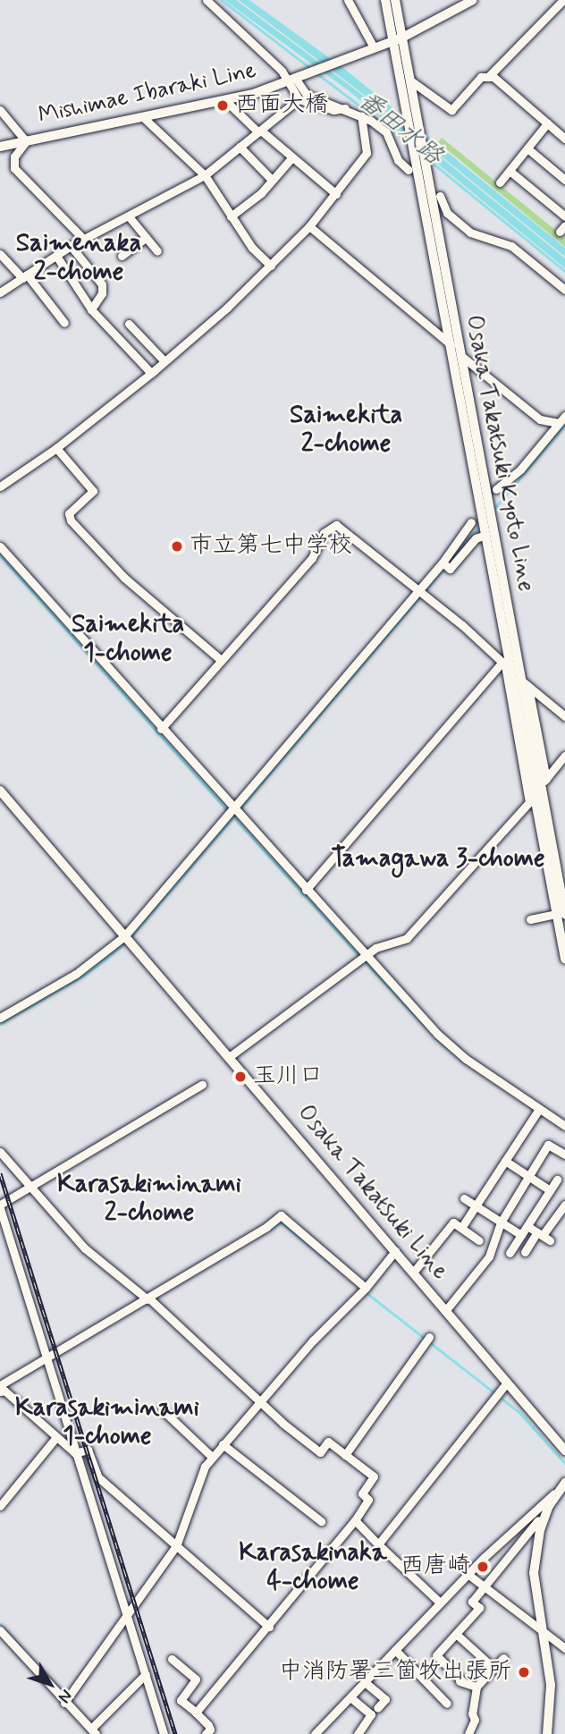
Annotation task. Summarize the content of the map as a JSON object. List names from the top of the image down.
{
  "streets": {
    "main road": ["Mishimae Ibaraki Line", "Osaka Takatsuki Kyoto Line", "Osaka Takatsuki Line"]
  },
  "crossings": [
    ["Mishimae Ibaraki Line", "Osaka Takatsuki Kyoto Line"]
  ],
  "districts": [
    "Saimenaka 2-chome",
    "Saimekita 2-chome",
    "Saimekita 1-chome",
    "Tamagawa 3-chome",
    "Karasakiminami 2-chome",
    "Karasakiminami 1-chome",
    "Karasakinaka 4-chome"
  ],
  "water": ["番田水路"],
  "places": [
    "西面大橋",
    "市立第七中学校",
    "玉川口",
    "西唐崎",
    "中消防署三箇牧出張所"
  ],
  "north": "bottom right"
}
